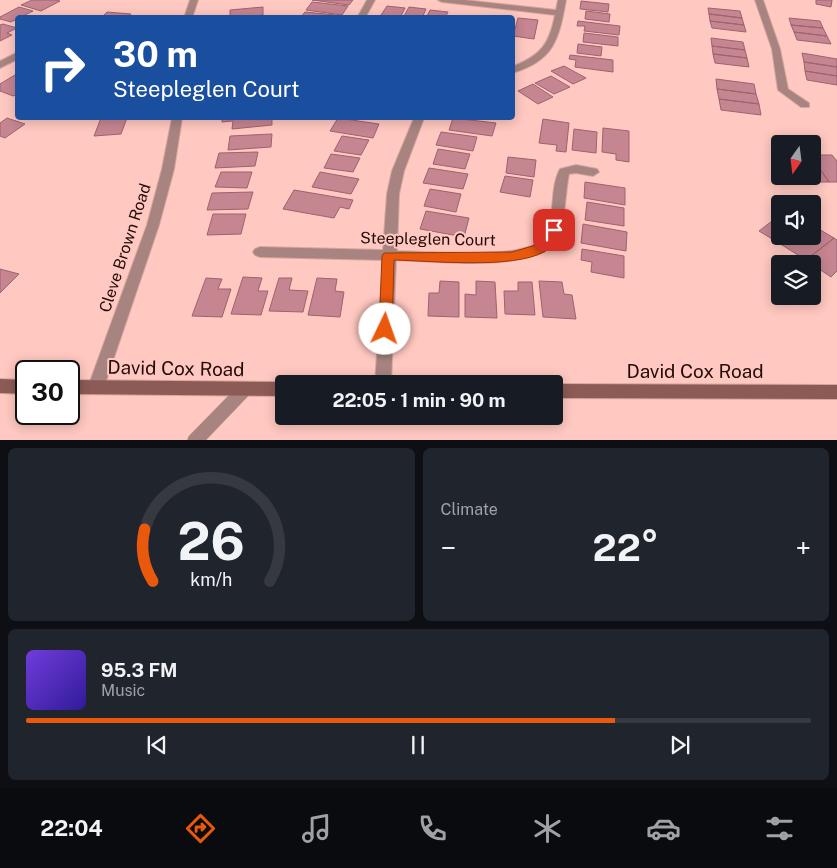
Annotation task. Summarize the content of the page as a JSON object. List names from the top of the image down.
{
  "streets": {
    "main road": ["David Cox Road"],
    "street": ["Steepleglen Court", "Cleve Brown Road"]
  },
  "crossings": [
    ["Cleve Brown Road", "David Cox Road"]
  ],
  "north": "bottom",
  "page": {
    "turn": ["30 m", "Steepleglen Court"],
    "limit": "30",
    "trip": "22:05 · 1 min · 90 m",
    "tile": "Climate",
    "heat": ["−", "22°", "+"],
    "song": ["95.3 FM", "Music"],
    "tabs": "22:04",
    "gauge": ["26", "km/h"]
  }
}
